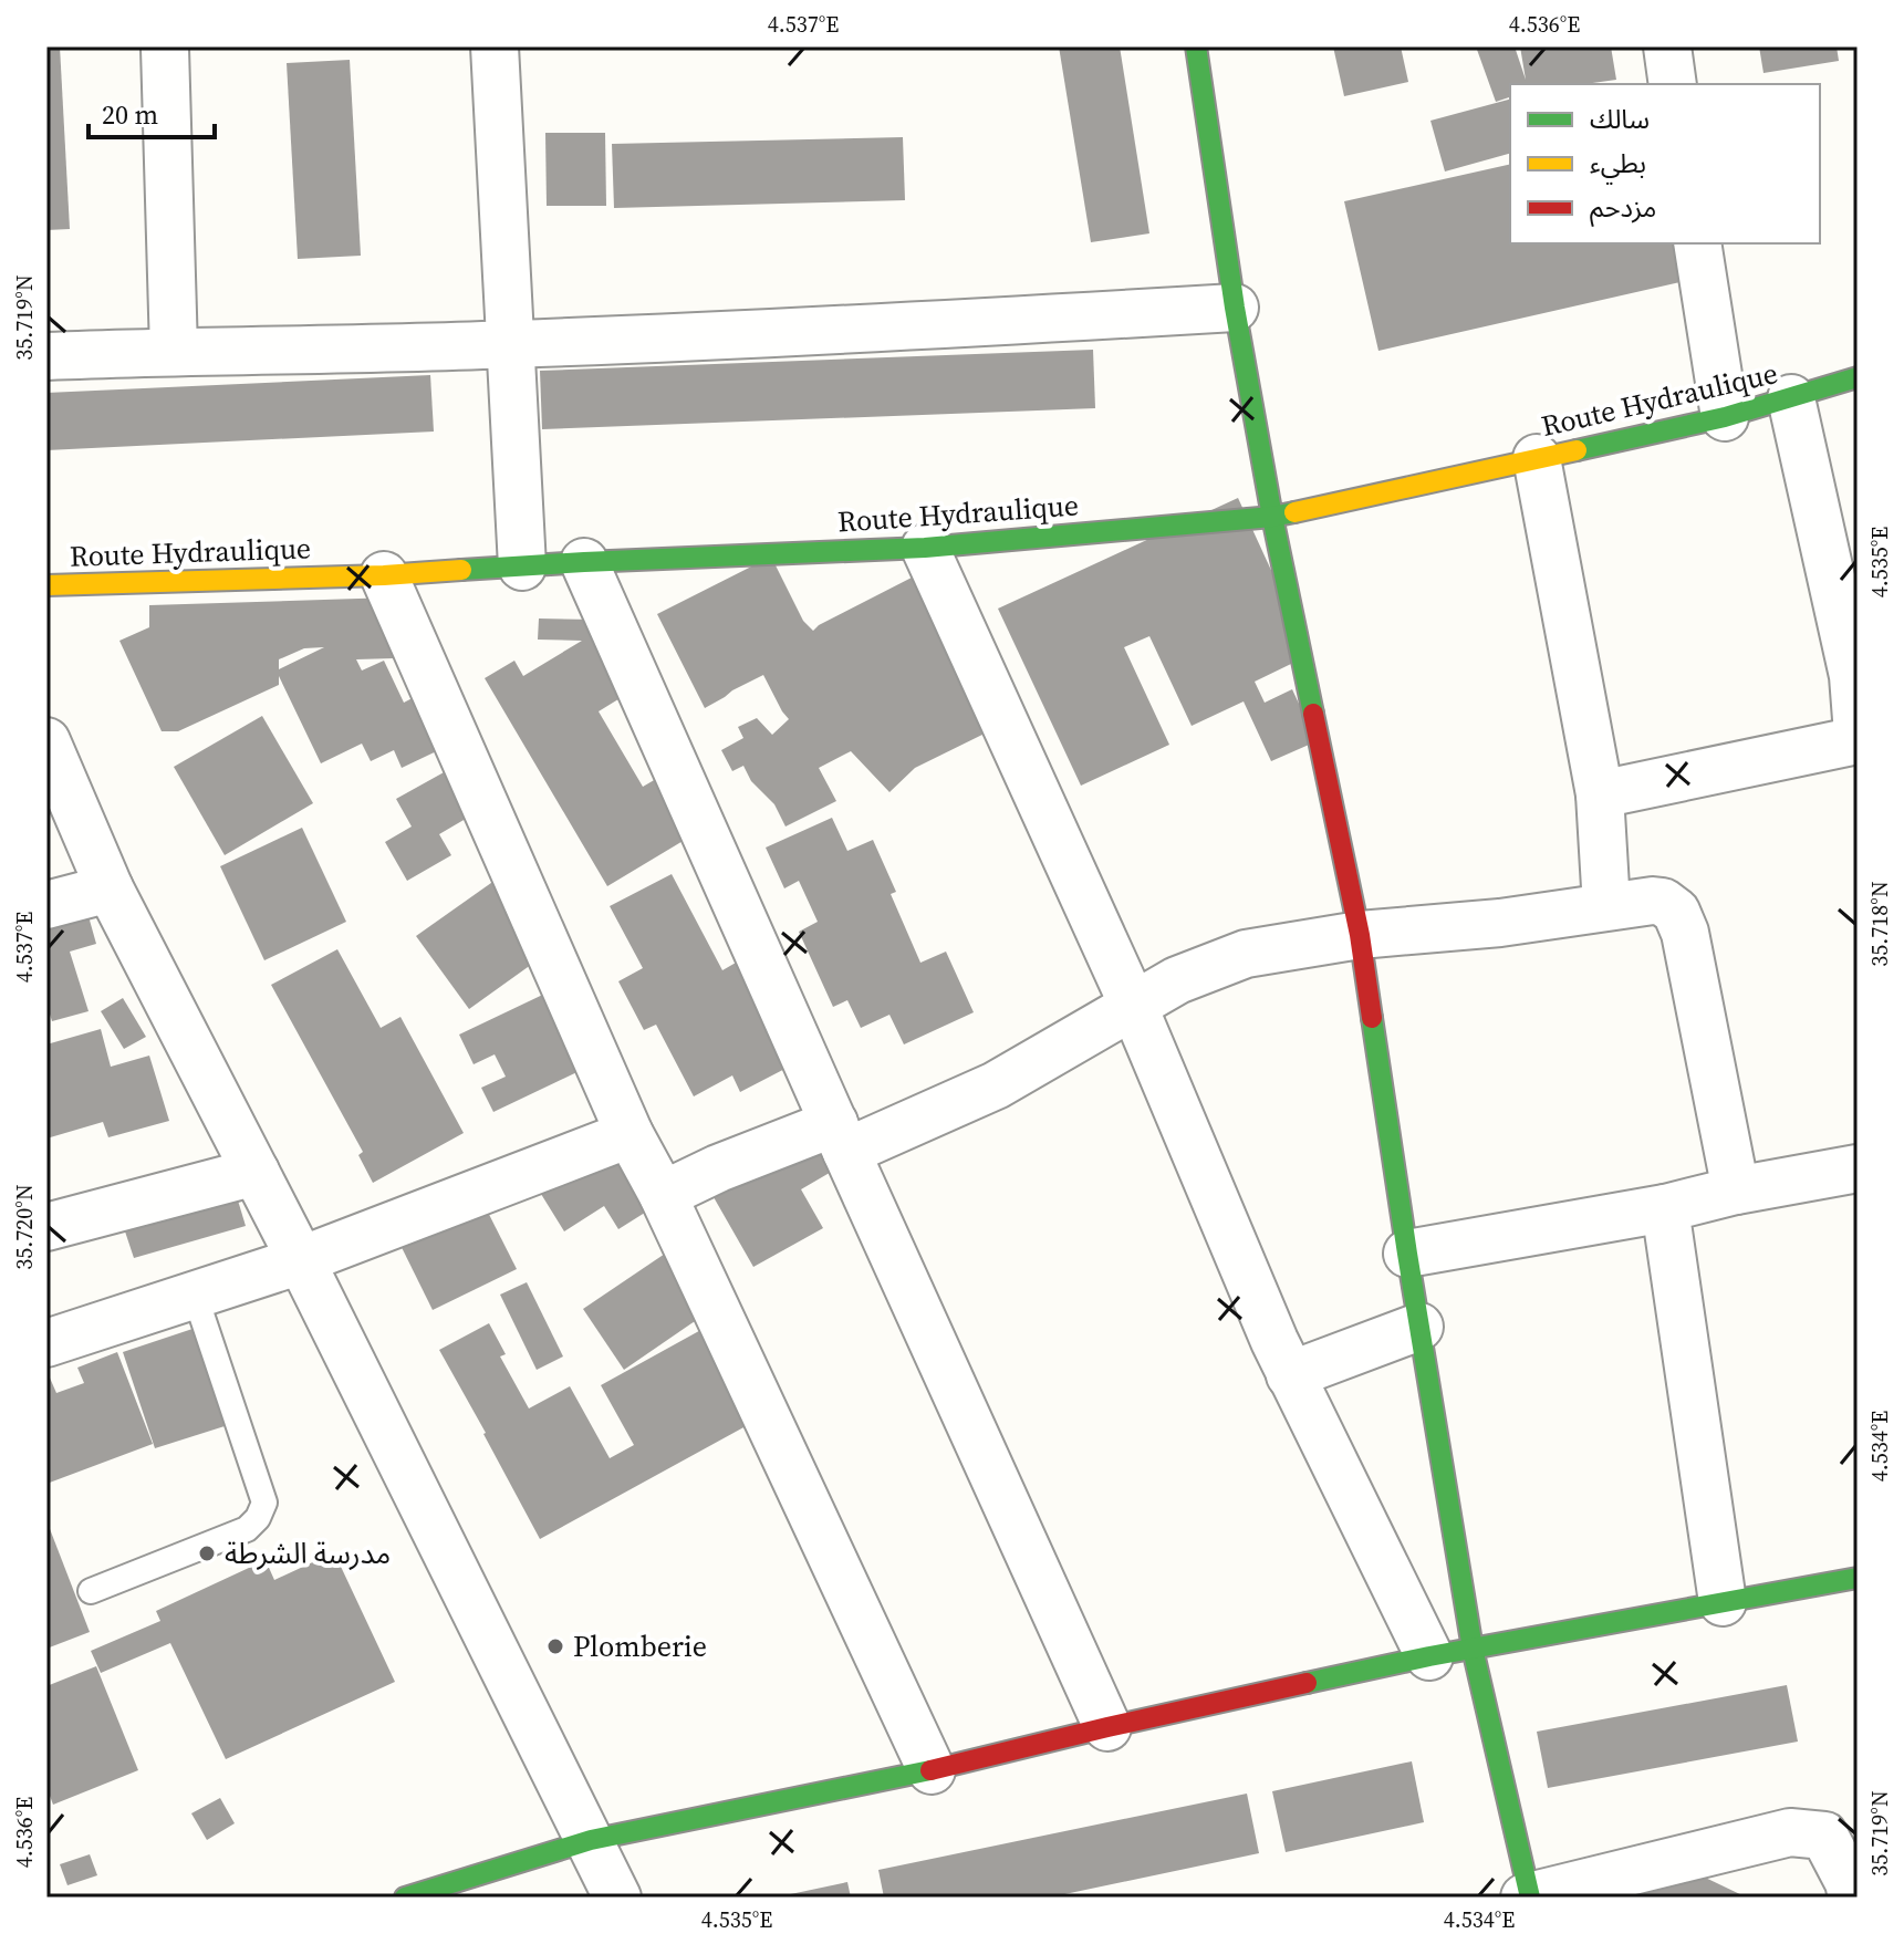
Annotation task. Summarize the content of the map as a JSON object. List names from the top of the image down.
{
  "streets": {
    "street": ["Route Hydraulique"]
  },
  "places": ["مدرسة الشرطة", "Plomberie"],
  "legend": ["سالك", "بطيء", "مزدحم"],
  "scale_bar": "20 m",
  "coordinates": [
    "4.537°E",
    "4.536°E",
    "35.719°N",
    "4.535°E",
    "35.718°N",
    "35.720°N",
    "4.534°E"
  ]
}
